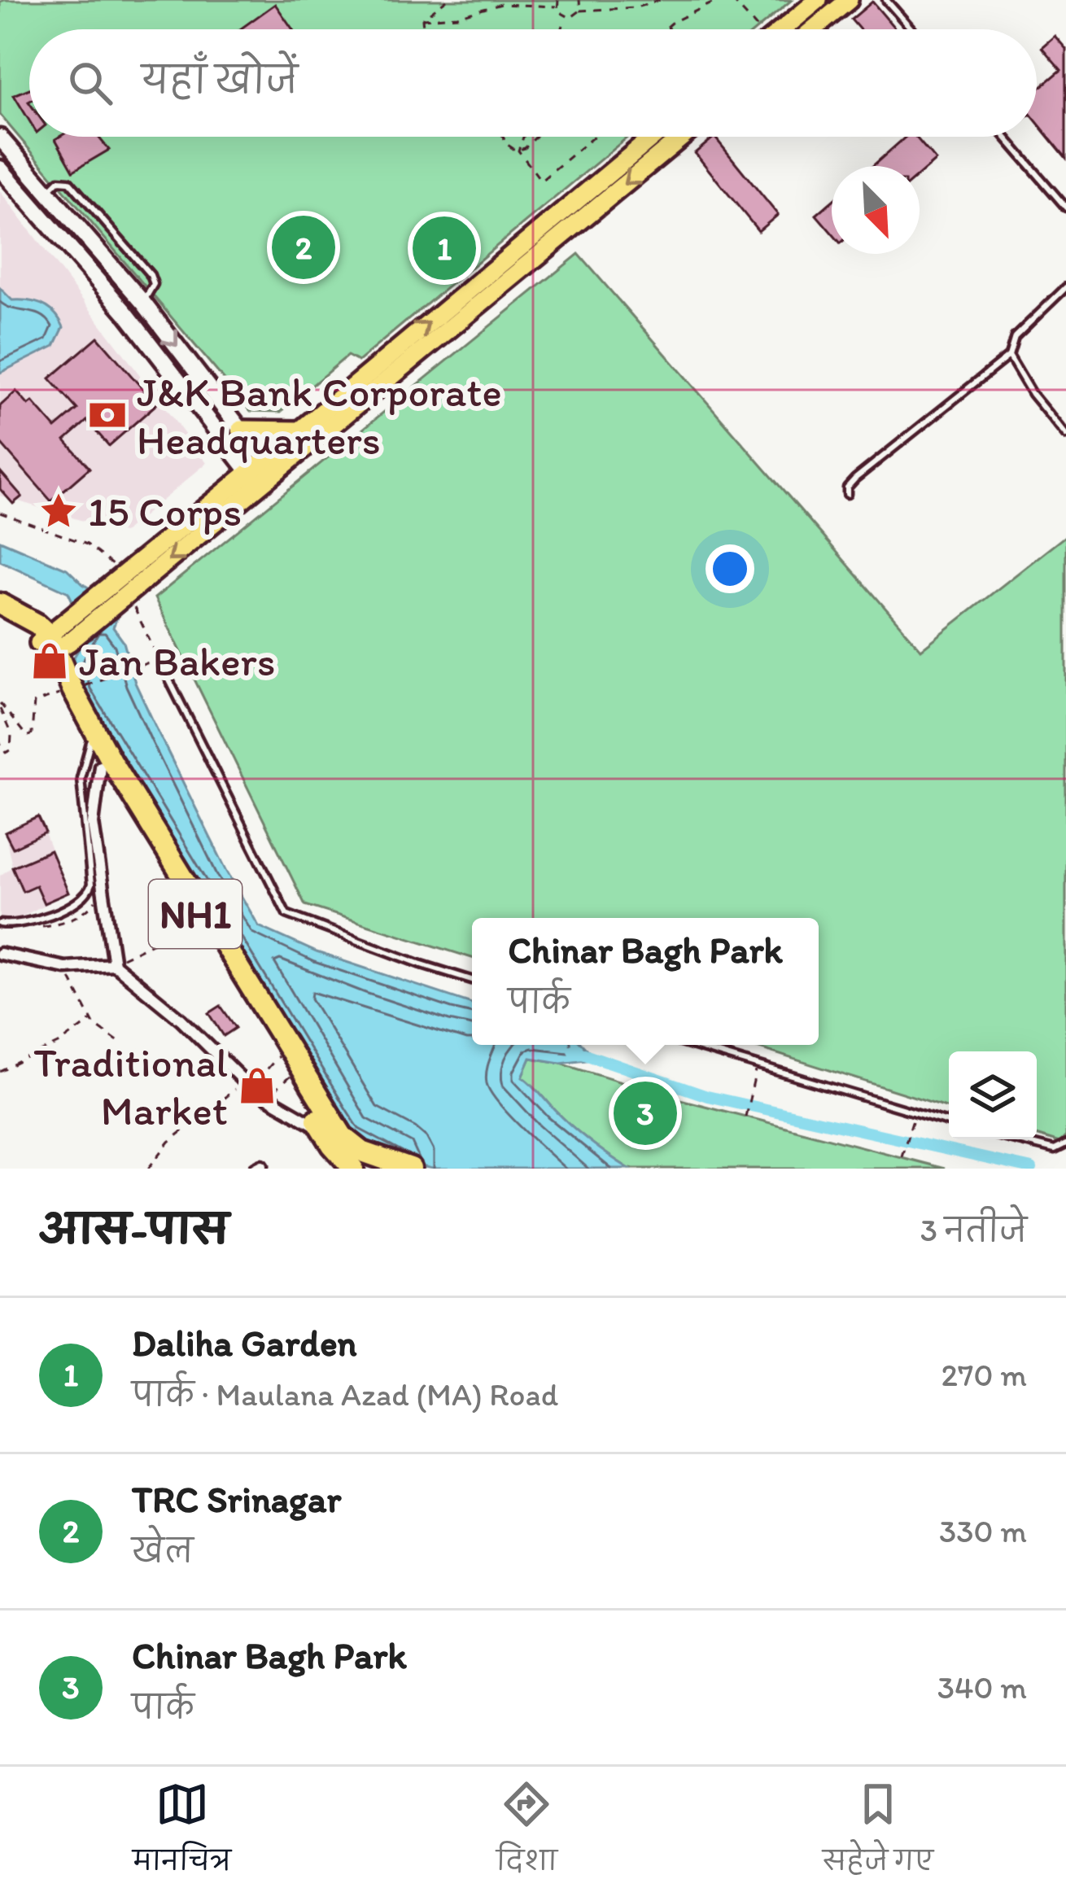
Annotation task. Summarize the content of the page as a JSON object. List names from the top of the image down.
{
  "streets": {
    "highway": ["NH1"]
  },
  "places": {
    "bank": ["J&K Bank Corporate Headquarters"],
    "place": ["15 Corps"],
    "shop": ["Jan Bakers", "Traditional Market"]
  },
  "north": "bottom right",
  "page": {
    "search": "यहाँ खोजें",
    "pins": ["2", "1", "3"],
    "popup": ["Chinar Bagh Park", "पार्क"],
    "heading": ["आस-पास", "3 नतीजे"],
    "list": [
      {
        "mark": "1",
        "name": "Daliha Garden",
        "note": "पार्क · Maulana Azad (MA) Road",
        "value": "270 m"
      },
      {
        "mark": "2",
        "name": "TRC Srinagar",
        "note": "खेल",
        "value": "330 m"
      },
      {
        "mark": "3",
        "name": "Chinar Bagh Park",
        "note": "पार्क",
        "value": "340 m"
      }
    ],
    "nav": ["मानचित्र", "दिशा", "सहेजे गए"]
  }
}
